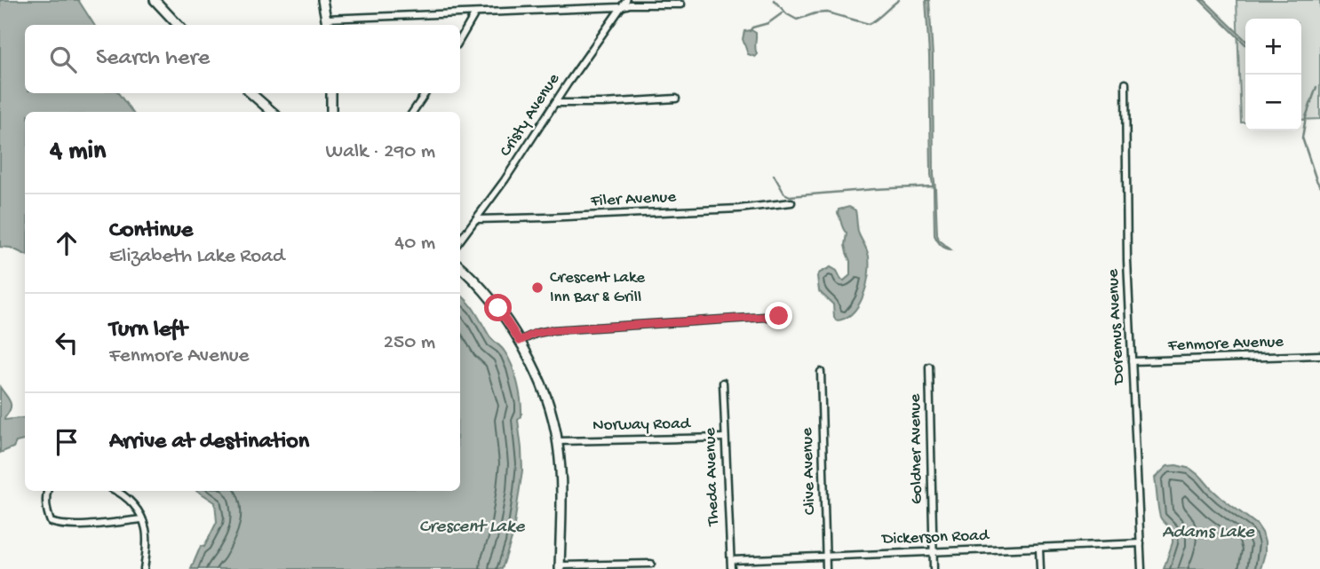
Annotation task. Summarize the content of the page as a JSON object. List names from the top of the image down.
{
  "streets": {
    "street": [
      "Cristy Avenue",
      "Filer Avenue",
      "Doremus Avenue",
      "Fenmore Avenue",
      "Norway Road",
      "Goldner Avenue",
      "Clive Avenue",
      "Theda Avenue",
      "Dickerson Road"
    ]
  },
  "crossings": [
    ["Cristy Avenue", "Filer Avenue"],
    ["Doremus Avenue", "Fenmore Avenue"],
    ["Doremus Avenue", "Dickerson Road"],
    ["Norway Road", "Theda Avenue"],
    ["Goldner Avenue", "Dickerson Road"],
    ["Clive Avenue", "Dickerson Road"],
    ["Theda Avenue", "Dickerson Road"]
  ],
  "water": ["Crescent Lake", "Adams Lake"],
  "places": ["Crescent Lake Inn Bar & Grill"],
  "page": {
    "map_buttons": ["+", "−"],
    "search": "Search here",
    "heading": ["4 min", "Walk · 290 m"],
    "list": [
      ["Continue", "Elizabeth Lake Road", "40 m"],
      ["Turn left", "Fenmore Avenue", "250 m"],
      "Arrive at destination"
    ]
  }
}
